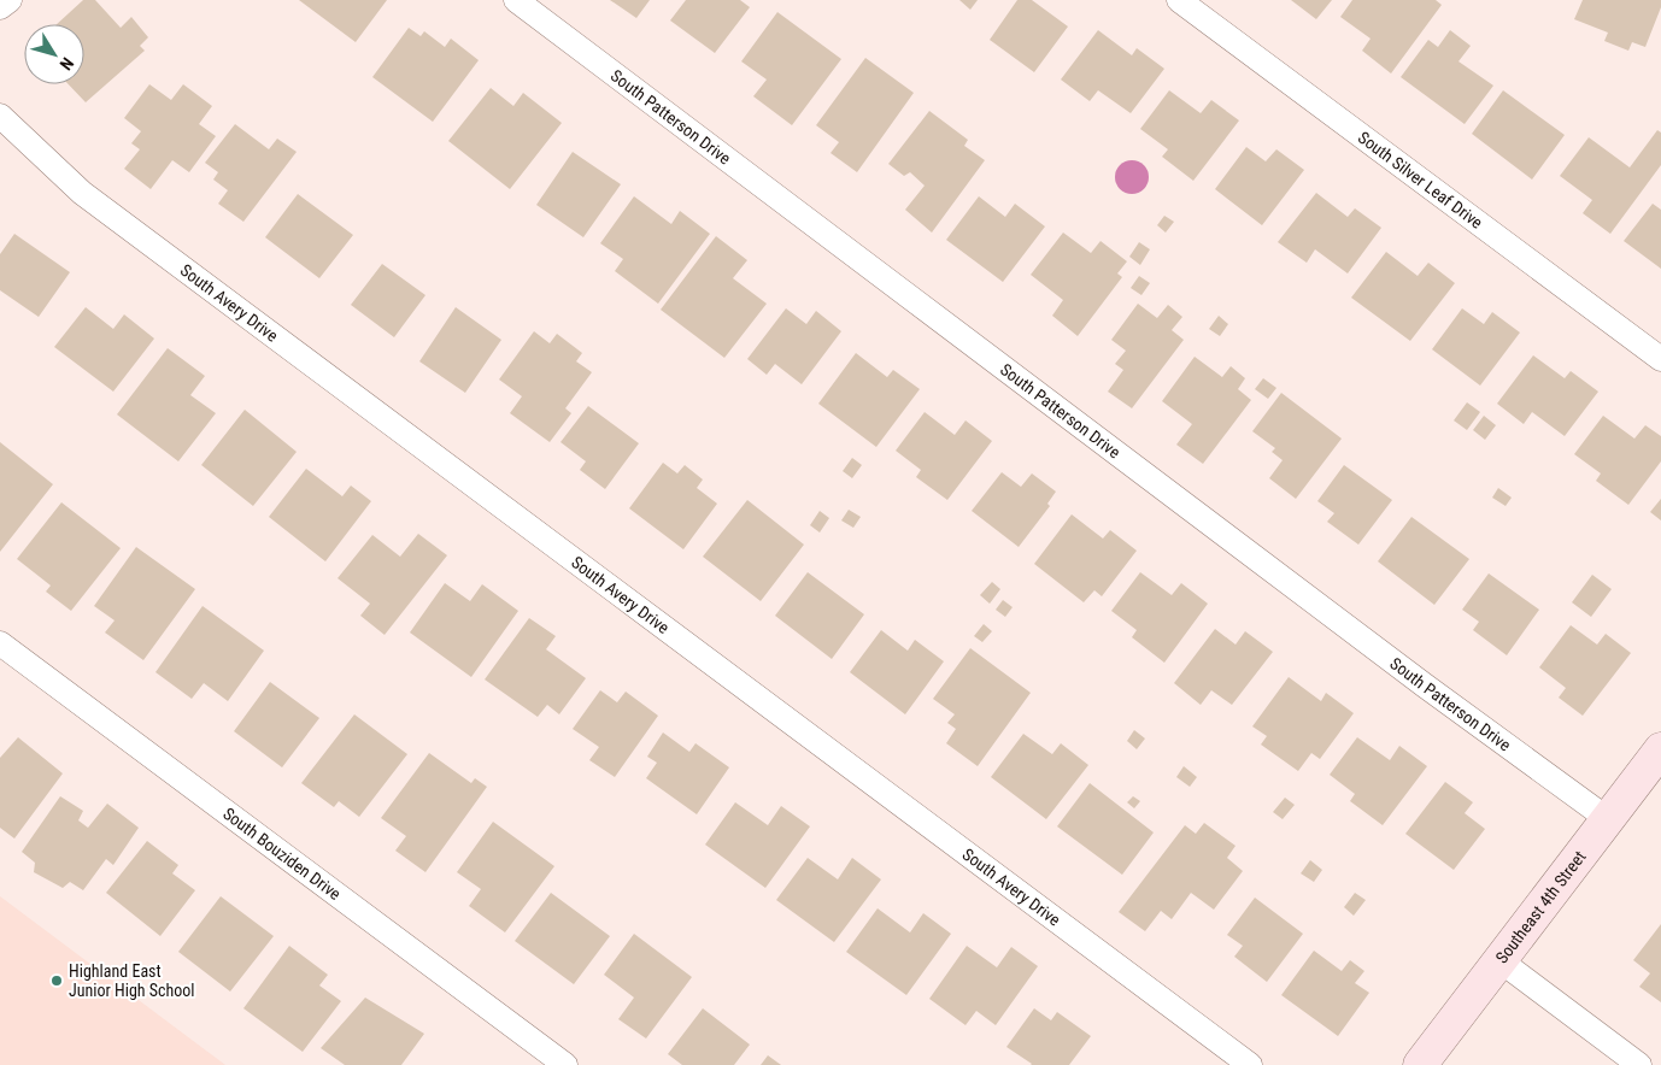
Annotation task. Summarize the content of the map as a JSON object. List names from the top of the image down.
{
  "streets": {
    "main road": ["Southeast 4th Street"],
    "street": [
      "South Patterson Drive",
      "South Silver Leaf Drive",
      "South Avery Drive",
      "South Bouziden Drive"
    ]
  },
  "crossings": [
    ["South Patterson Drive", "Southeast 4th Street"]
  ],
  "places": ["Highland East Junior High School"],
  "north": "bottom right"
}
